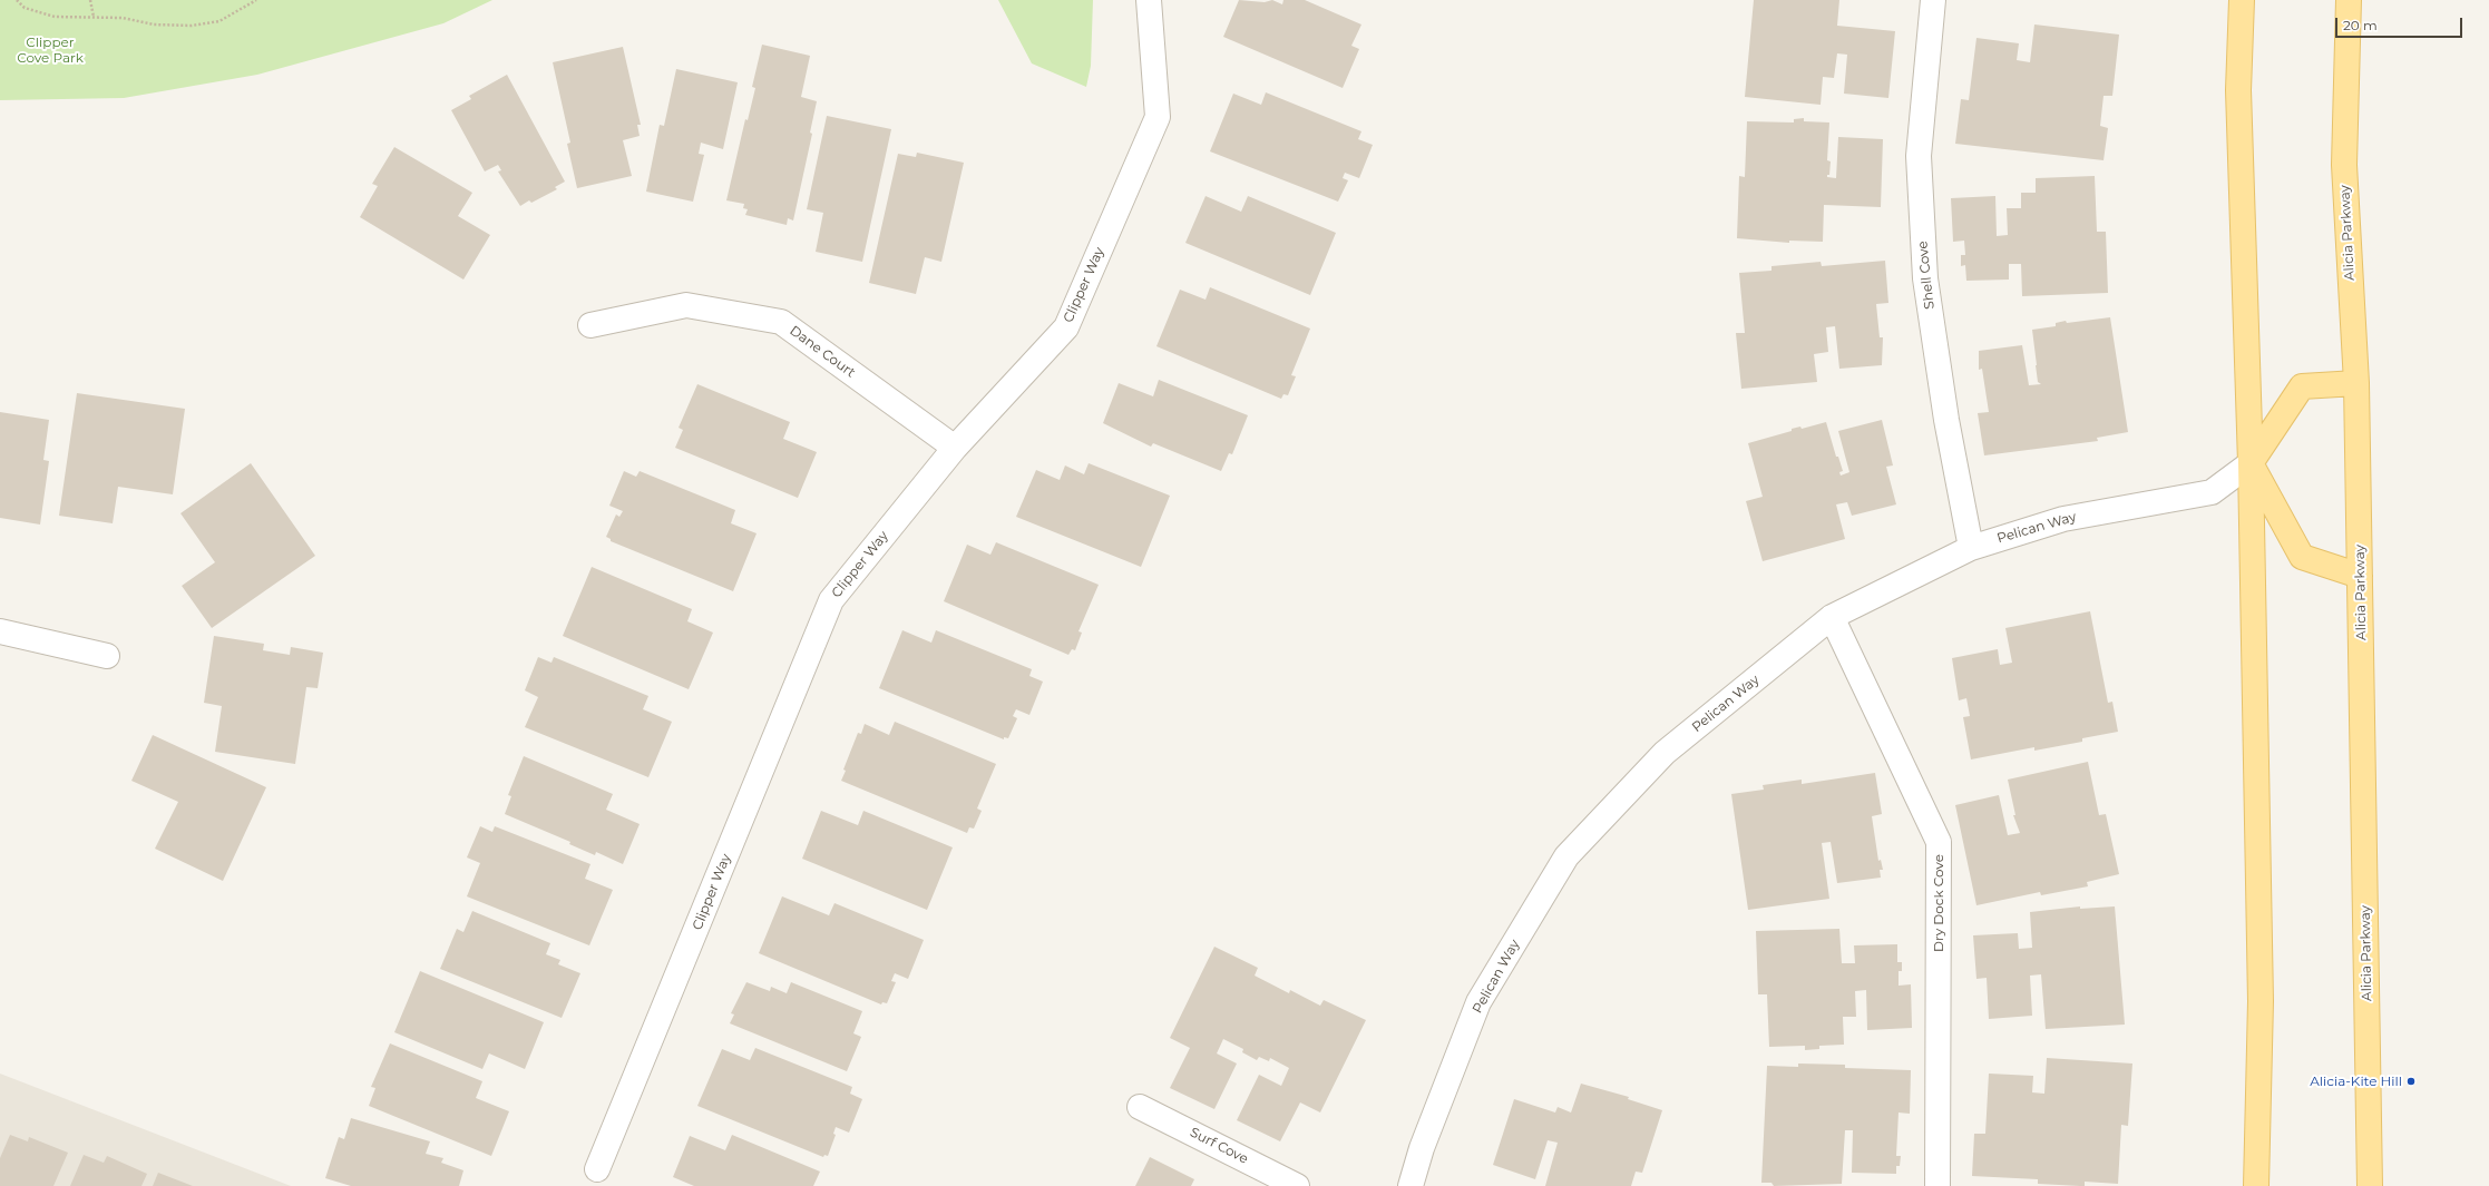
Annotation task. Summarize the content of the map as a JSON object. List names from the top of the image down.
{
  "streets": {
    "main road": ["Alicia Parkway"],
    "street": [
      "Shell Cove",
      "Clipper Way",
      "Dane Court",
      "Pelican Way",
      "Dry Dock Cove",
      "Surf Cove"
    ]
  },
  "crossings": [
    ["Shell Cove", "Pelican Way"],
    ["Clipper Way", "Dane Court"],
    ["Pelican Way", "Dry Dock Cove"]
  ],
  "parks": ["Clipper Cove Park"],
  "places": ["Alicia-Kite Hill"],
  "scale_bar": "20 m"
}
